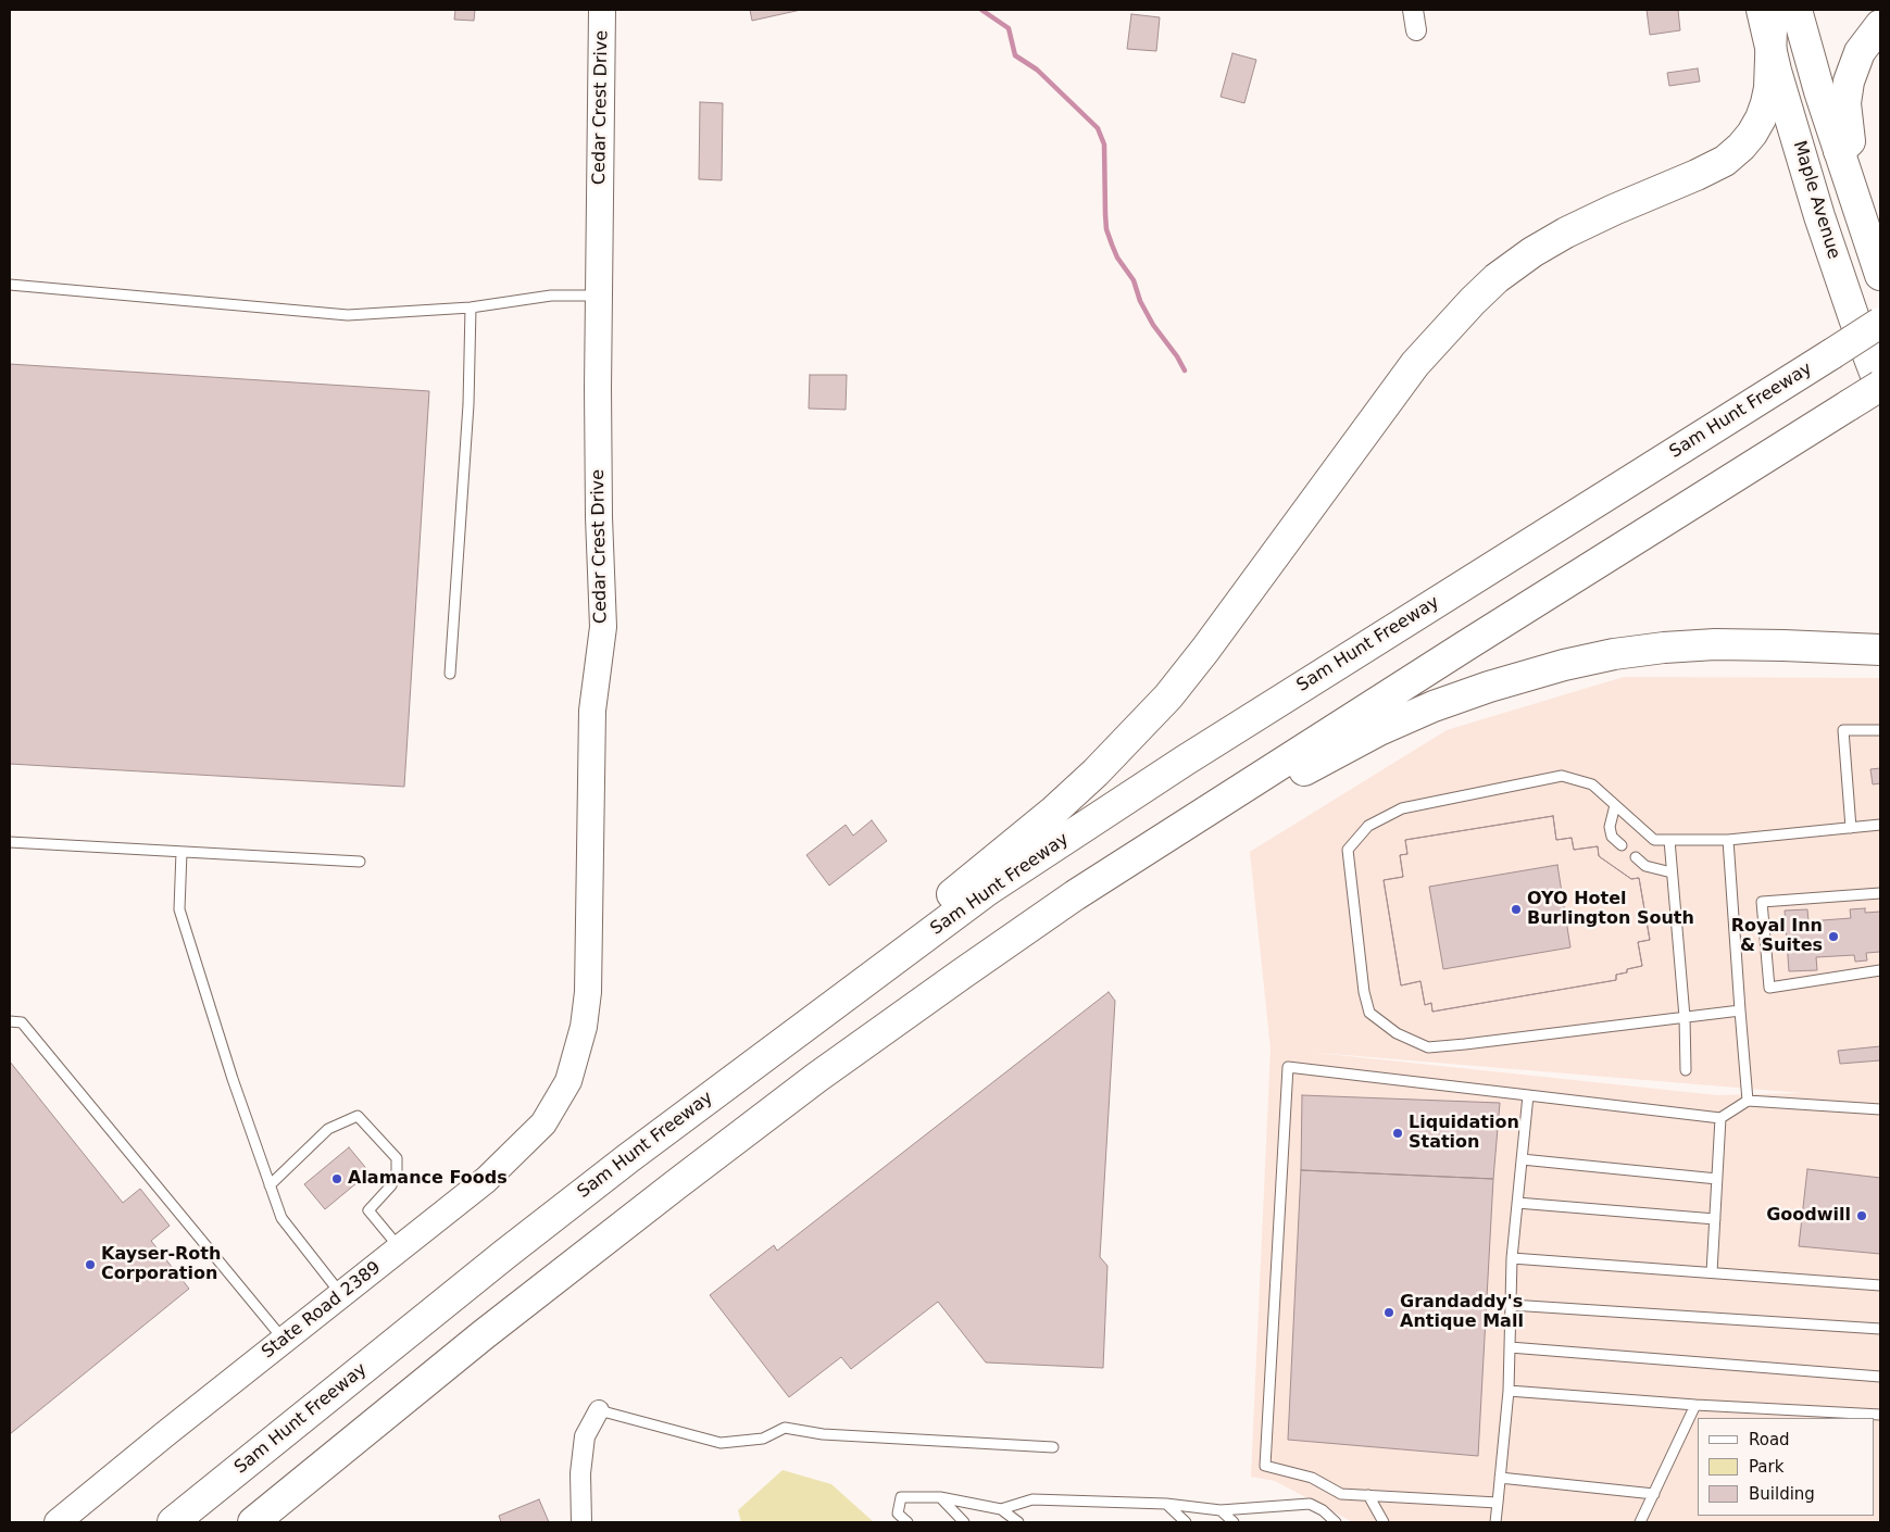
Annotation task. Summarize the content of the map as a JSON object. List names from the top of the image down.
{
  "streets": {
    "main road": ["Maple Avenue", "Sam Hunt Freeway"],
    "street": ["Cedar Crest Drive", "State Road 2389"]
  },
  "crossings": [
    ["Cedar Crest Drive", "State Road 2389"]
  ],
  "places": [
    "OYO Hotel Burlington South",
    "Royal Inn & Suites",
    "Liquidation Station",
    "Alamance Foods",
    "Goodwill",
    "Kayser-Roth Corporation",
    "Grandaddy's Antique Mall"
  ],
  "legend": ["Road", "Park", "Building"]
}
